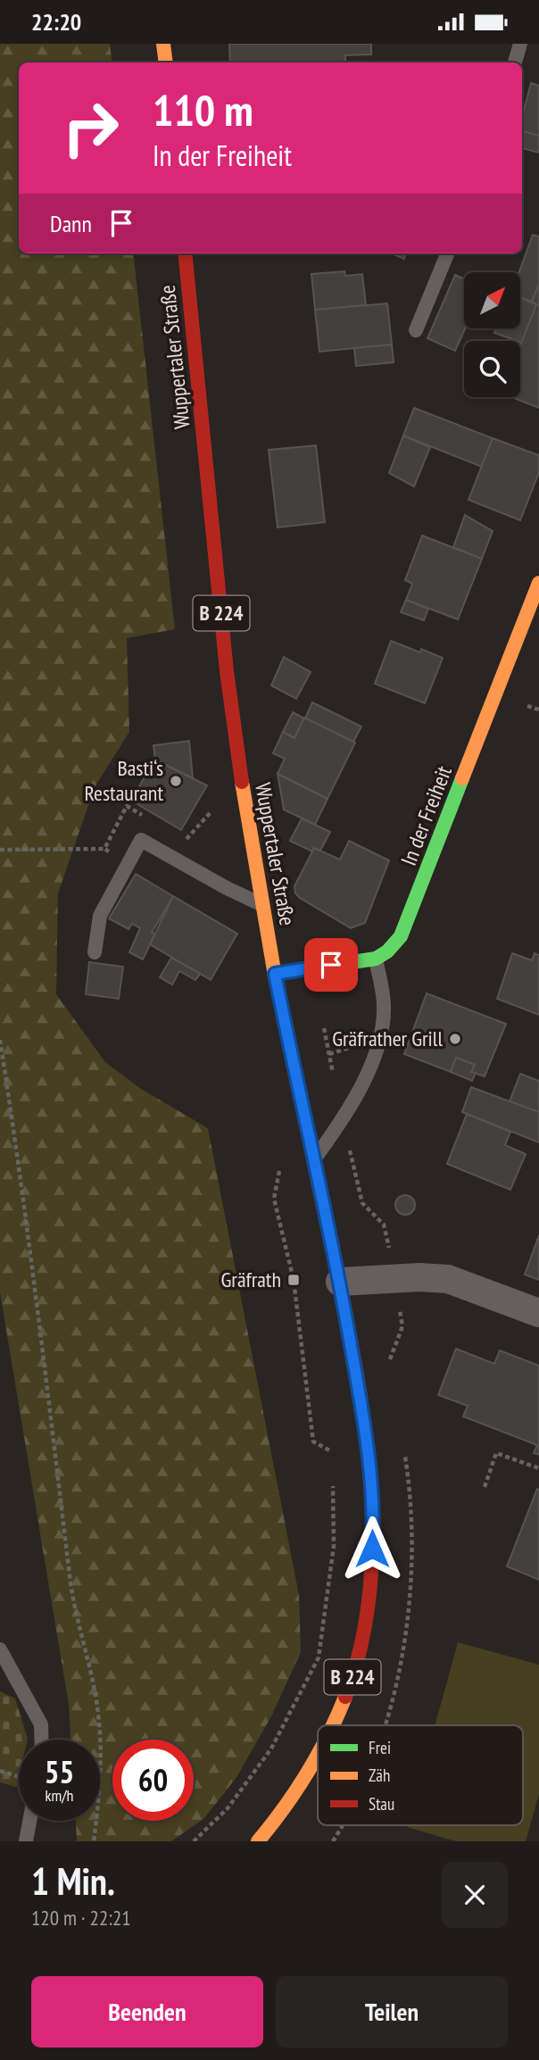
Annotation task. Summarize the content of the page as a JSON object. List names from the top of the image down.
{
  "streets": {
    "main road": ["Wuppertaler Straße", "B 224", "In der Freiheit"]
  },
  "places": {
    "other": ["Basti‘s Restaurant", "Gräfrather Grill"],
    "transit": ["Gräfrath"]
  },
  "legend": ["Frei", "Zäh", "Stau"],
  "north": "top right",
  "page": {
    "status": "22:20",
    "turn": ["110 m", "In der Freiheit"],
    "then": "Dann",
    "speed": "55 km/h",
    "limit": "60",
    "heading": ["1 Min.", "120 m · 22:21"],
    "buttons": ["Beenden", "Teilen"]
  }
}
